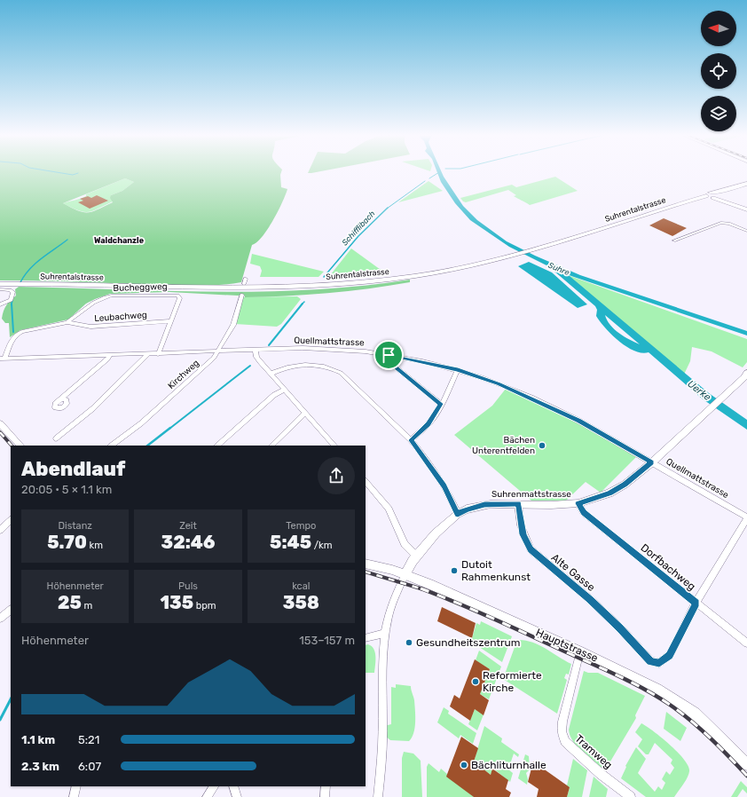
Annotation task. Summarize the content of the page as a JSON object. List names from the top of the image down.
{
  "streets": {
    "main road": ["Suhrentalstrasse"],
    "street": [
      "Bucheggweg",
      "Leubachweg",
      "Quellmattstrasse",
      "Kirchweg",
      "Suhrenmattstrasse",
      "Dorfbachweg",
      "Alte Gasse",
      "Hauptstrasse",
      "Tramweg"
    ]
  },
  "crossings": [
    ["Bucheggweg", "Leubachweg"],
    ["Bucheggweg", "Quellmattstrasse"],
    ["Leubachweg", "Quellmattstrasse"],
    ["Quellmattstrasse", "Kirchweg"],
    ["Quellmattstrasse", "Suhrenmattstrasse"],
    ["Suhrenmattstrasse", "Dorfbachweg"],
    ["Suhrenmattstrasse", "Alte Gasse"],
    ["Suhrenmattstrasse", "Hauptstrasse"],
    ["Dorfbachweg", "Alte Gasse"],
    ["Hauptstrasse", "Tramweg"]
  ],
  "districts": ["Waldchanzle"],
  "water": ["Schifflibach", "Suhre", "Uerke"],
  "places": [
    "Bächen Unterentfelden",
    "Dutoit Rahmenkunst",
    "Gesundheitszentrum",
    "Reformierte Kirche",
    "Bächliturnhalle"
  ],
  "north": "left",
  "page": {
    "heading": ["Abendlauf", "20:05 · 5 × 1.1 km"],
    "stats": [
      ["Distanz", "5.70 km"],
      ["Zeit", "32:46"],
      ["Tempo", "5:45 /km"],
      ["Höhenmeter", "25 m"],
      ["Puls", "135 bpm"],
      ["kcal", "358"]
    ],
    "chart": ["Höhenmeter", "153–157 m"],
    "list": [
      {
        "name": "1.1 km",
        "note": "5:21"
      },
      {
        "name": "2.3 km",
        "note": "6:07"
      }
    ]
  }
}
